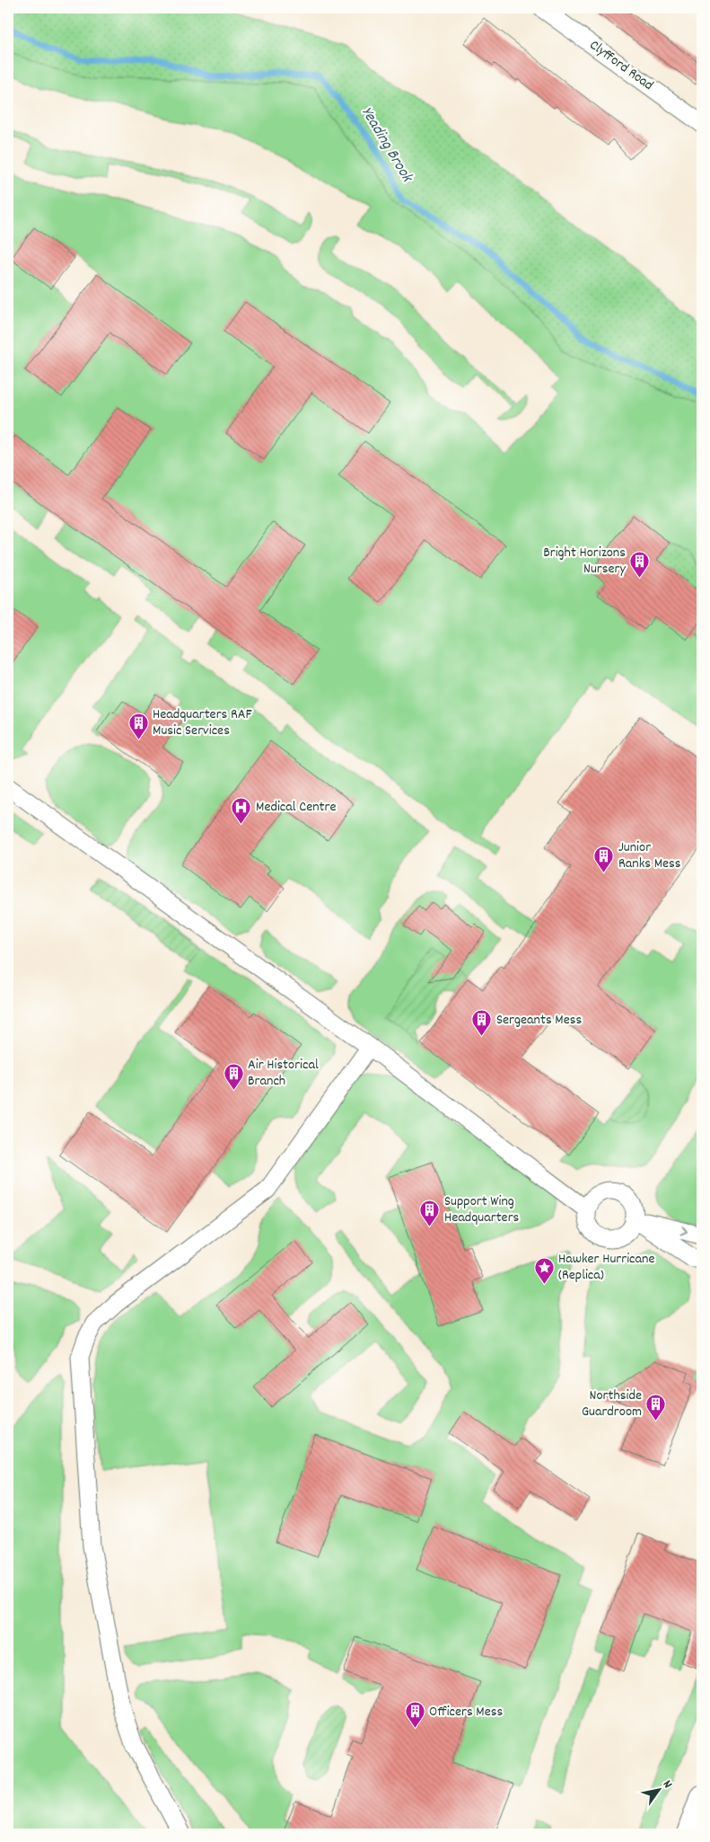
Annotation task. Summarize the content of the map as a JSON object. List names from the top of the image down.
{
  "streets": {
    "street": ["Clyfford Road"]
  },
  "water": ["Yeading Brook"],
  "places": {
    "building": [
      "Bright Horizons Nursery",
      "Headquarters RAF Music Services",
      "Junior Ranks Mess",
      "Sergeants Mess",
      "Air Historical Branch",
      "Support Wing Headquarters",
      "Northside Guardroom",
      "Officers Mess"
    ],
    "hospital": ["Medical Centre"],
    "place": ["Hawker Hurricane (Replica)"]
  },
  "north": "top right"
}
